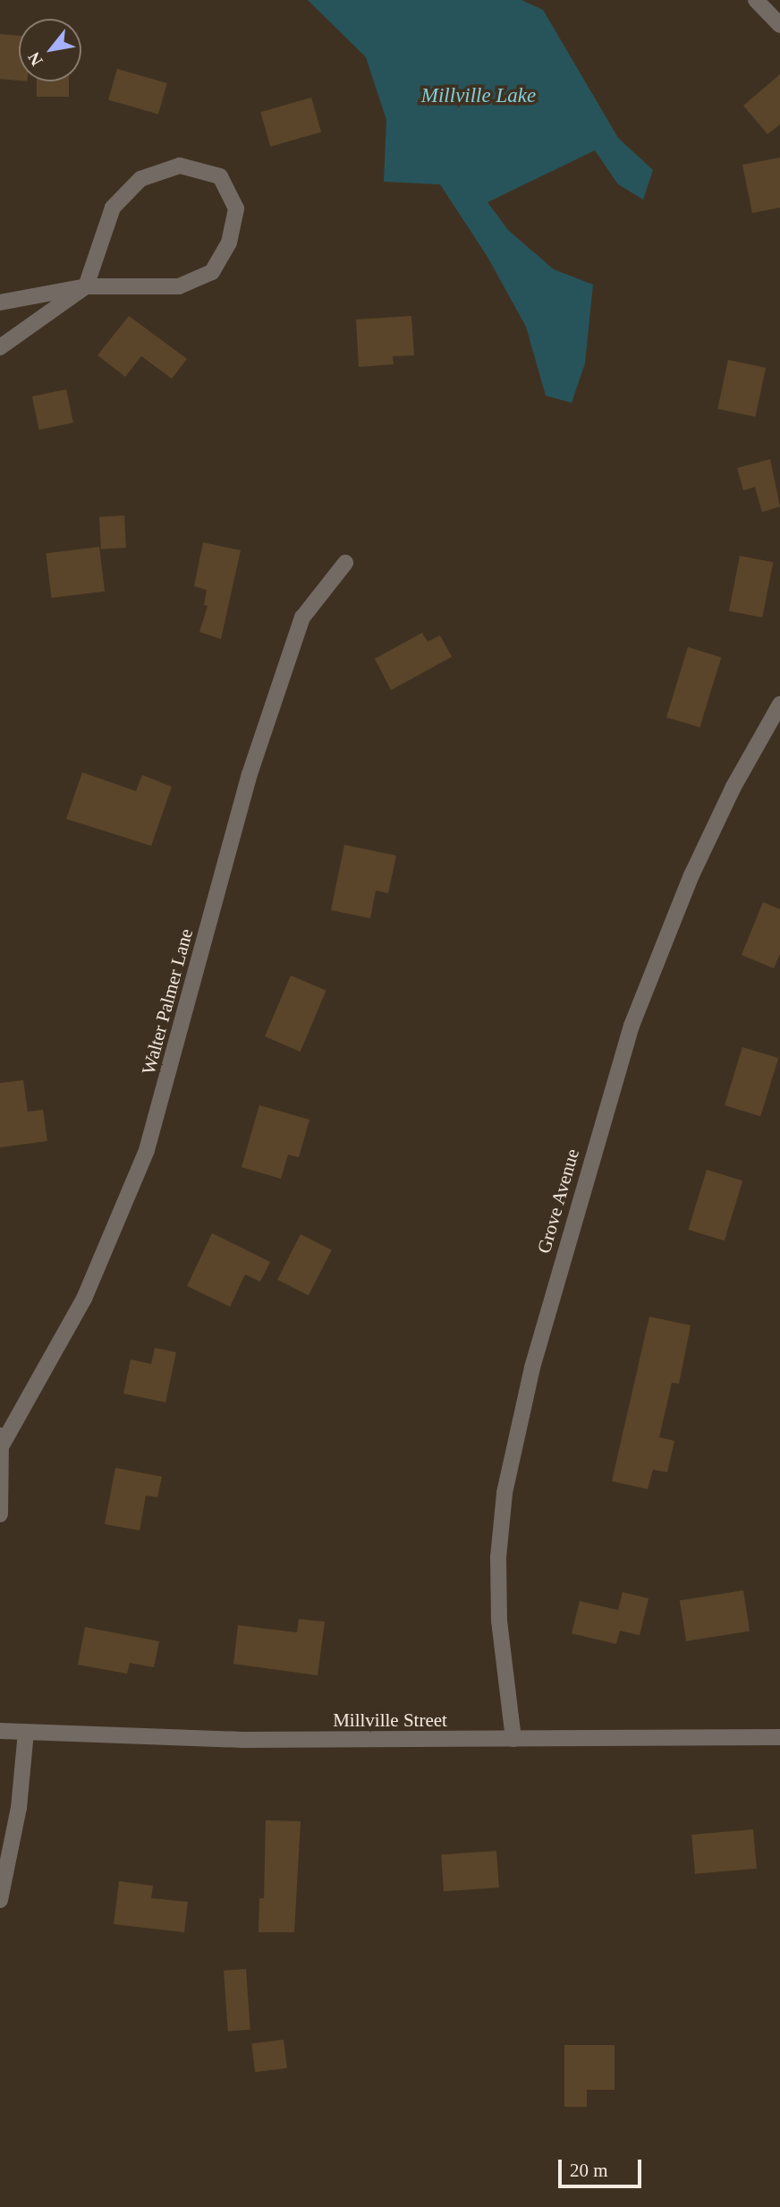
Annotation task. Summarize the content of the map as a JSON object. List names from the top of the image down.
{
  "streets": {
    "street": ["Walter Palmer Lane", "Grove Avenue", "Millville Street"]
  },
  "crossings": [
    ["Grove Avenue", "Millville Street"]
  ],
  "water": ["Millville Lake"],
  "scale_bar": "20 m",
  "north": "bottom left"
}
